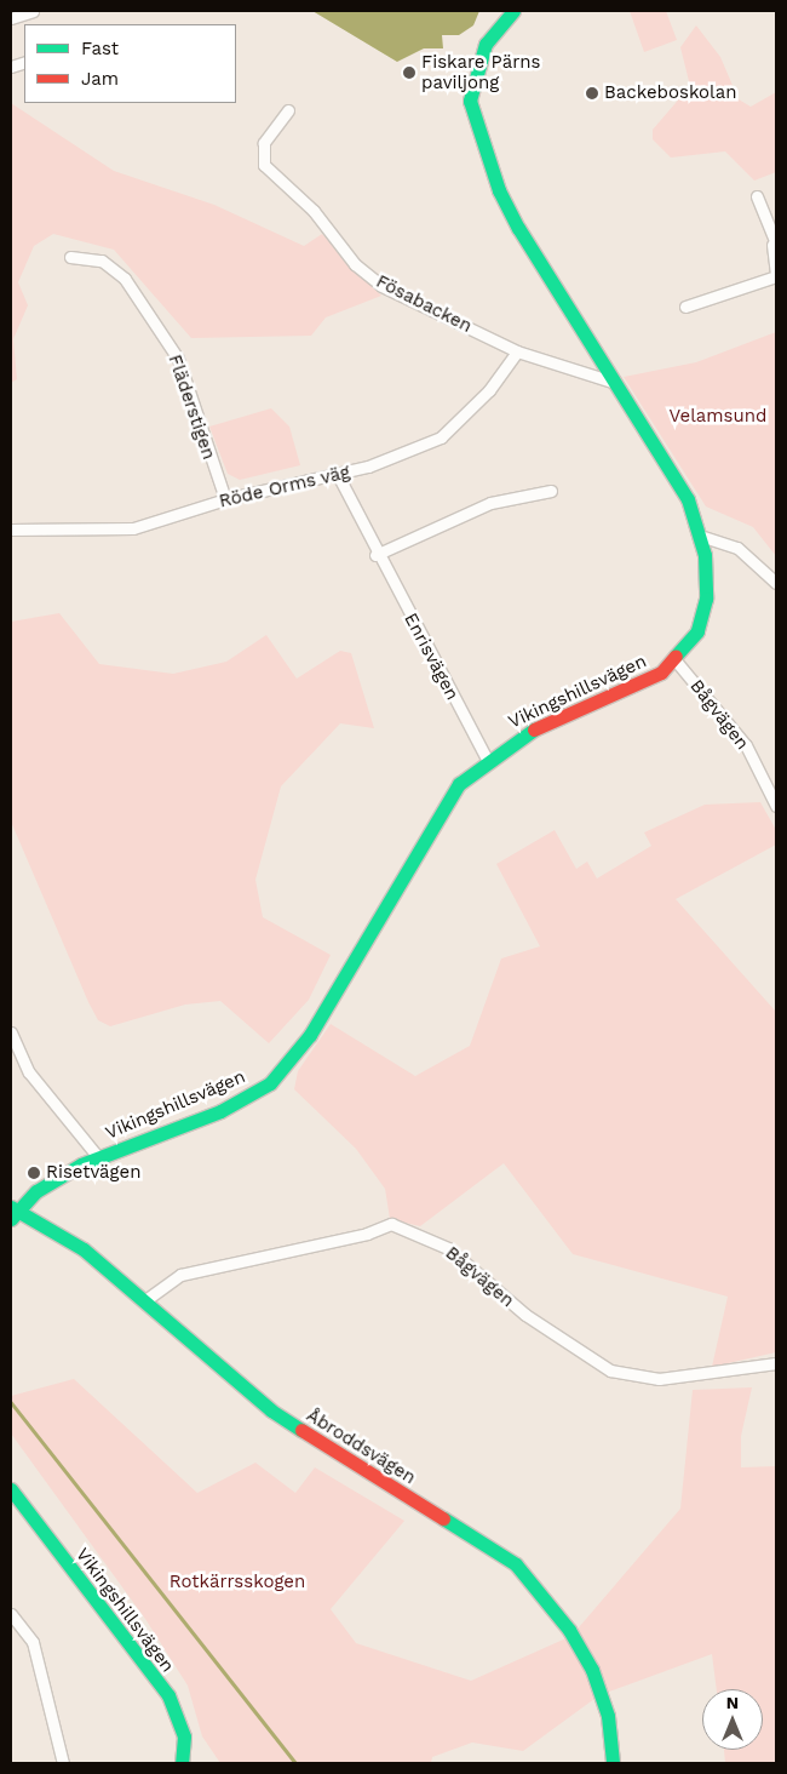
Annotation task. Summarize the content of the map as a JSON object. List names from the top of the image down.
{
  "streets": {
    "street": [
      "Fösabacken",
      "Fläderstigen",
      "Röde Orms väg",
      "Enrisvägen",
      "Vikingshillsvägen",
      "Bågvägen",
      "Åbroddsvägen"
    ]
  },
  "crossings": [
    ["Fösabacken", "Röde Orms väg"],
    ["Fösabacken", "Vikingshillsvägen"],
    ["Fläderstigen", "Röde Orms väg"],
    ["Röde Orms väg", "Enrisvägen"],
    ["Enrisvägen", "Vikingshillsvägen"],
    ["Vikingshillsvägen", "Bågvägen"],
    ["Vikingshillsvägen", "Åbroddsvägen"],
    ["Bågvägen", "Åbroddsvägen"]
  ],
  "parks": ["Velamsund", "Rotkärrsskogen"],
  "places": ["Fiskare Pärns paviljong", "Backeboskolan", "Risetvägen"],
  "legend": ["Fast", "Jam"],
  "north": "top"
}
